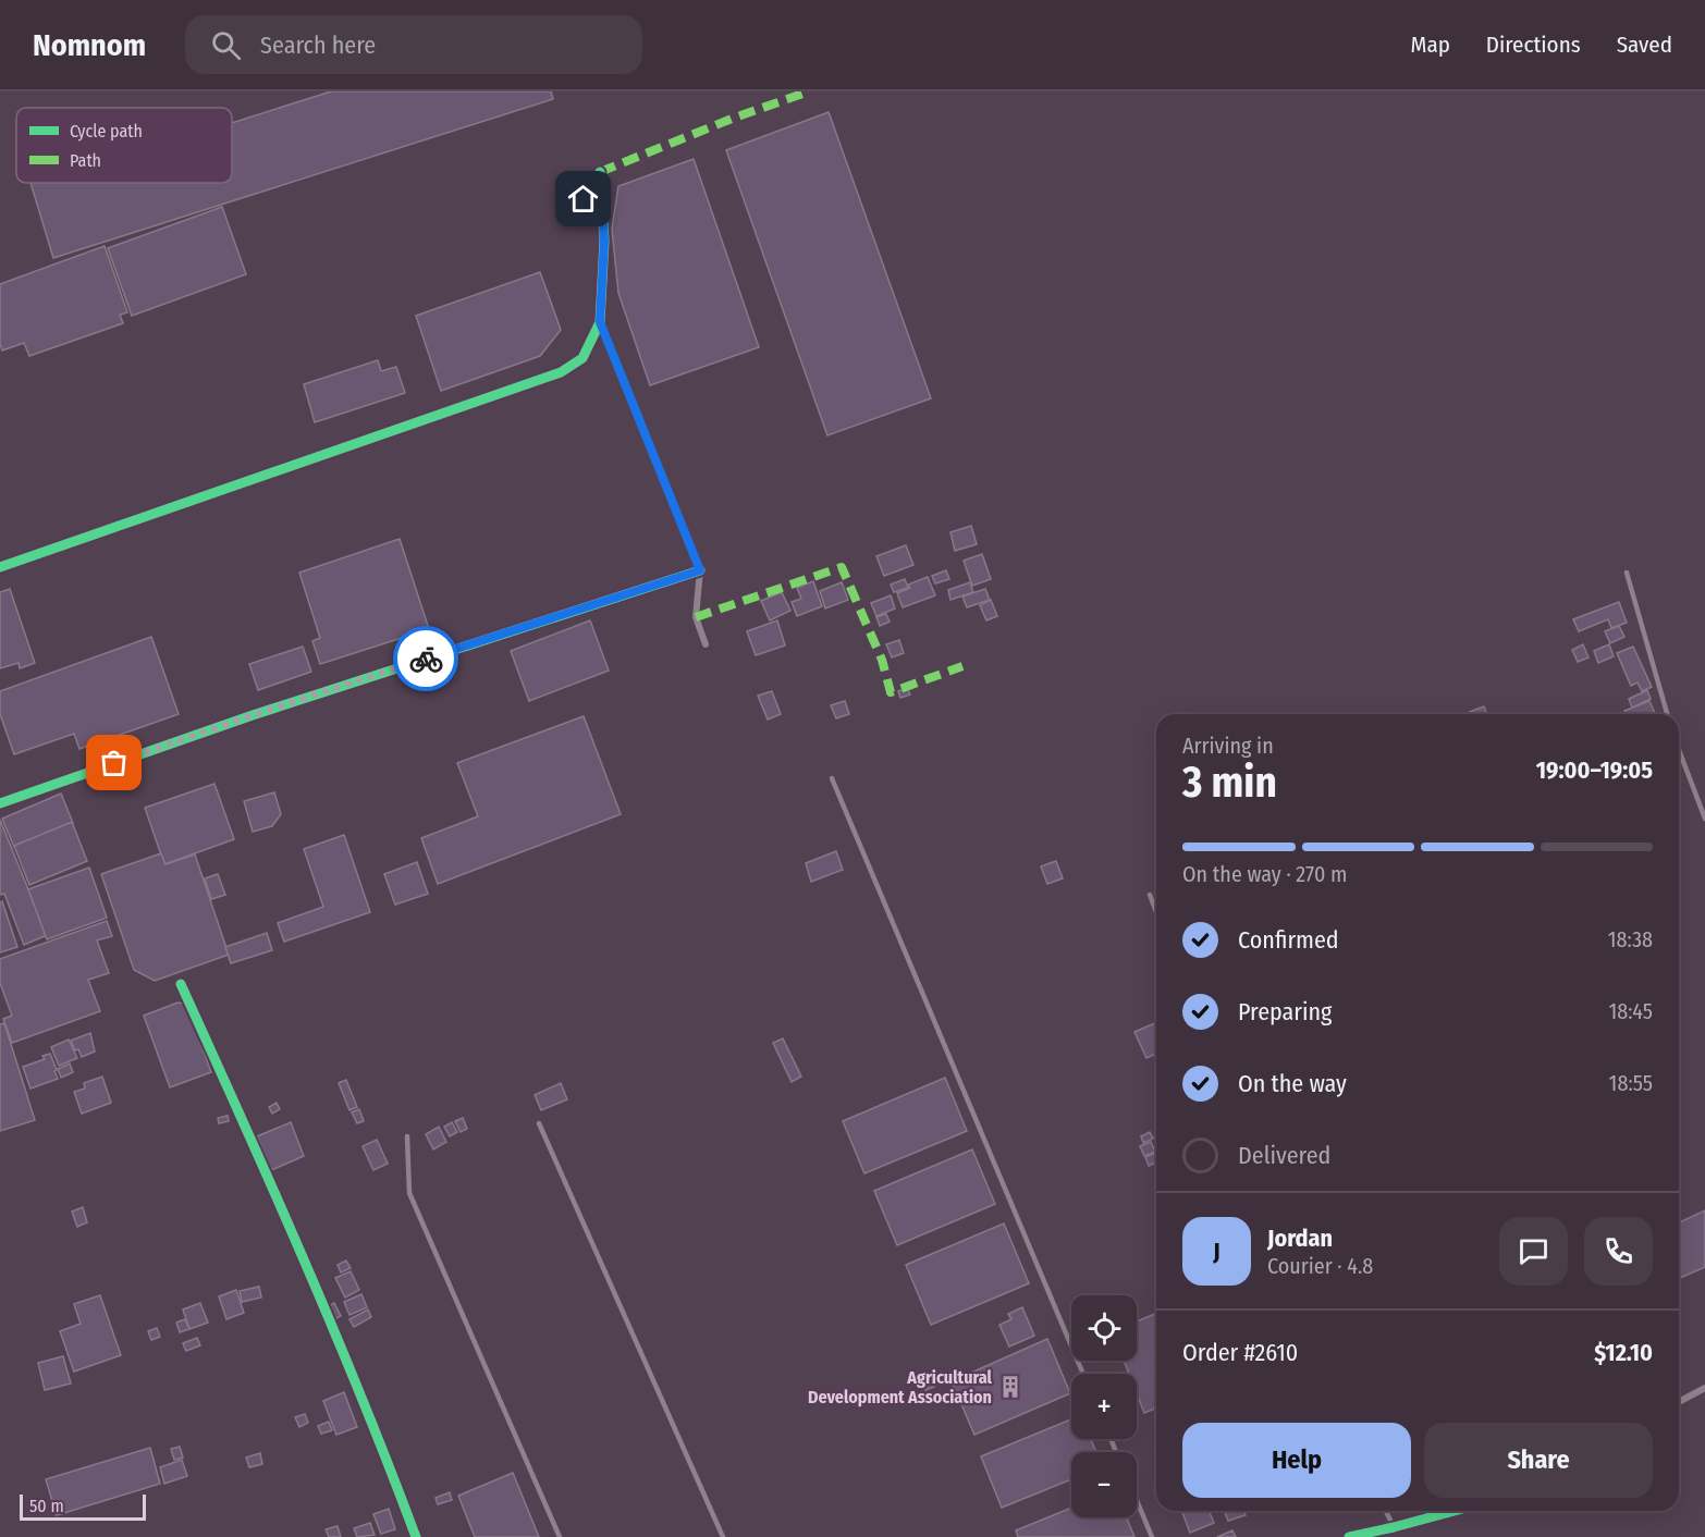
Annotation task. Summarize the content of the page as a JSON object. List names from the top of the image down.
{
  "places": {
    "building": ["Agricultural Development Association"]
  },
  "legend": ["Cycle path", "Path"],
  "scale_bar": "50 m",
  "page": {
    "header": "Nomnom",
    "search": "Search here",
    "nav": ["Map", "Directions", "Saved"],
    "heading": ["3 min", "Arriving in", "19:00–19:05"],
    "panel": [
      "Jordan",
      "Courier · 4.8",
      "Order #2610",
      "$12.10"
    ],
    "bar": "On the way · 270 m",
    "list": [
      ["Confirmed", "18:38"],
      ["Preparing", "18:45"],
      ["On the way", "18:55"],
      "Delivered"
    ],
    "round": "J",
    "map_buttons": ["+", "−"],
    "buttons": ["Help", "Share"],
    "scale": "50 m"
  }
}
